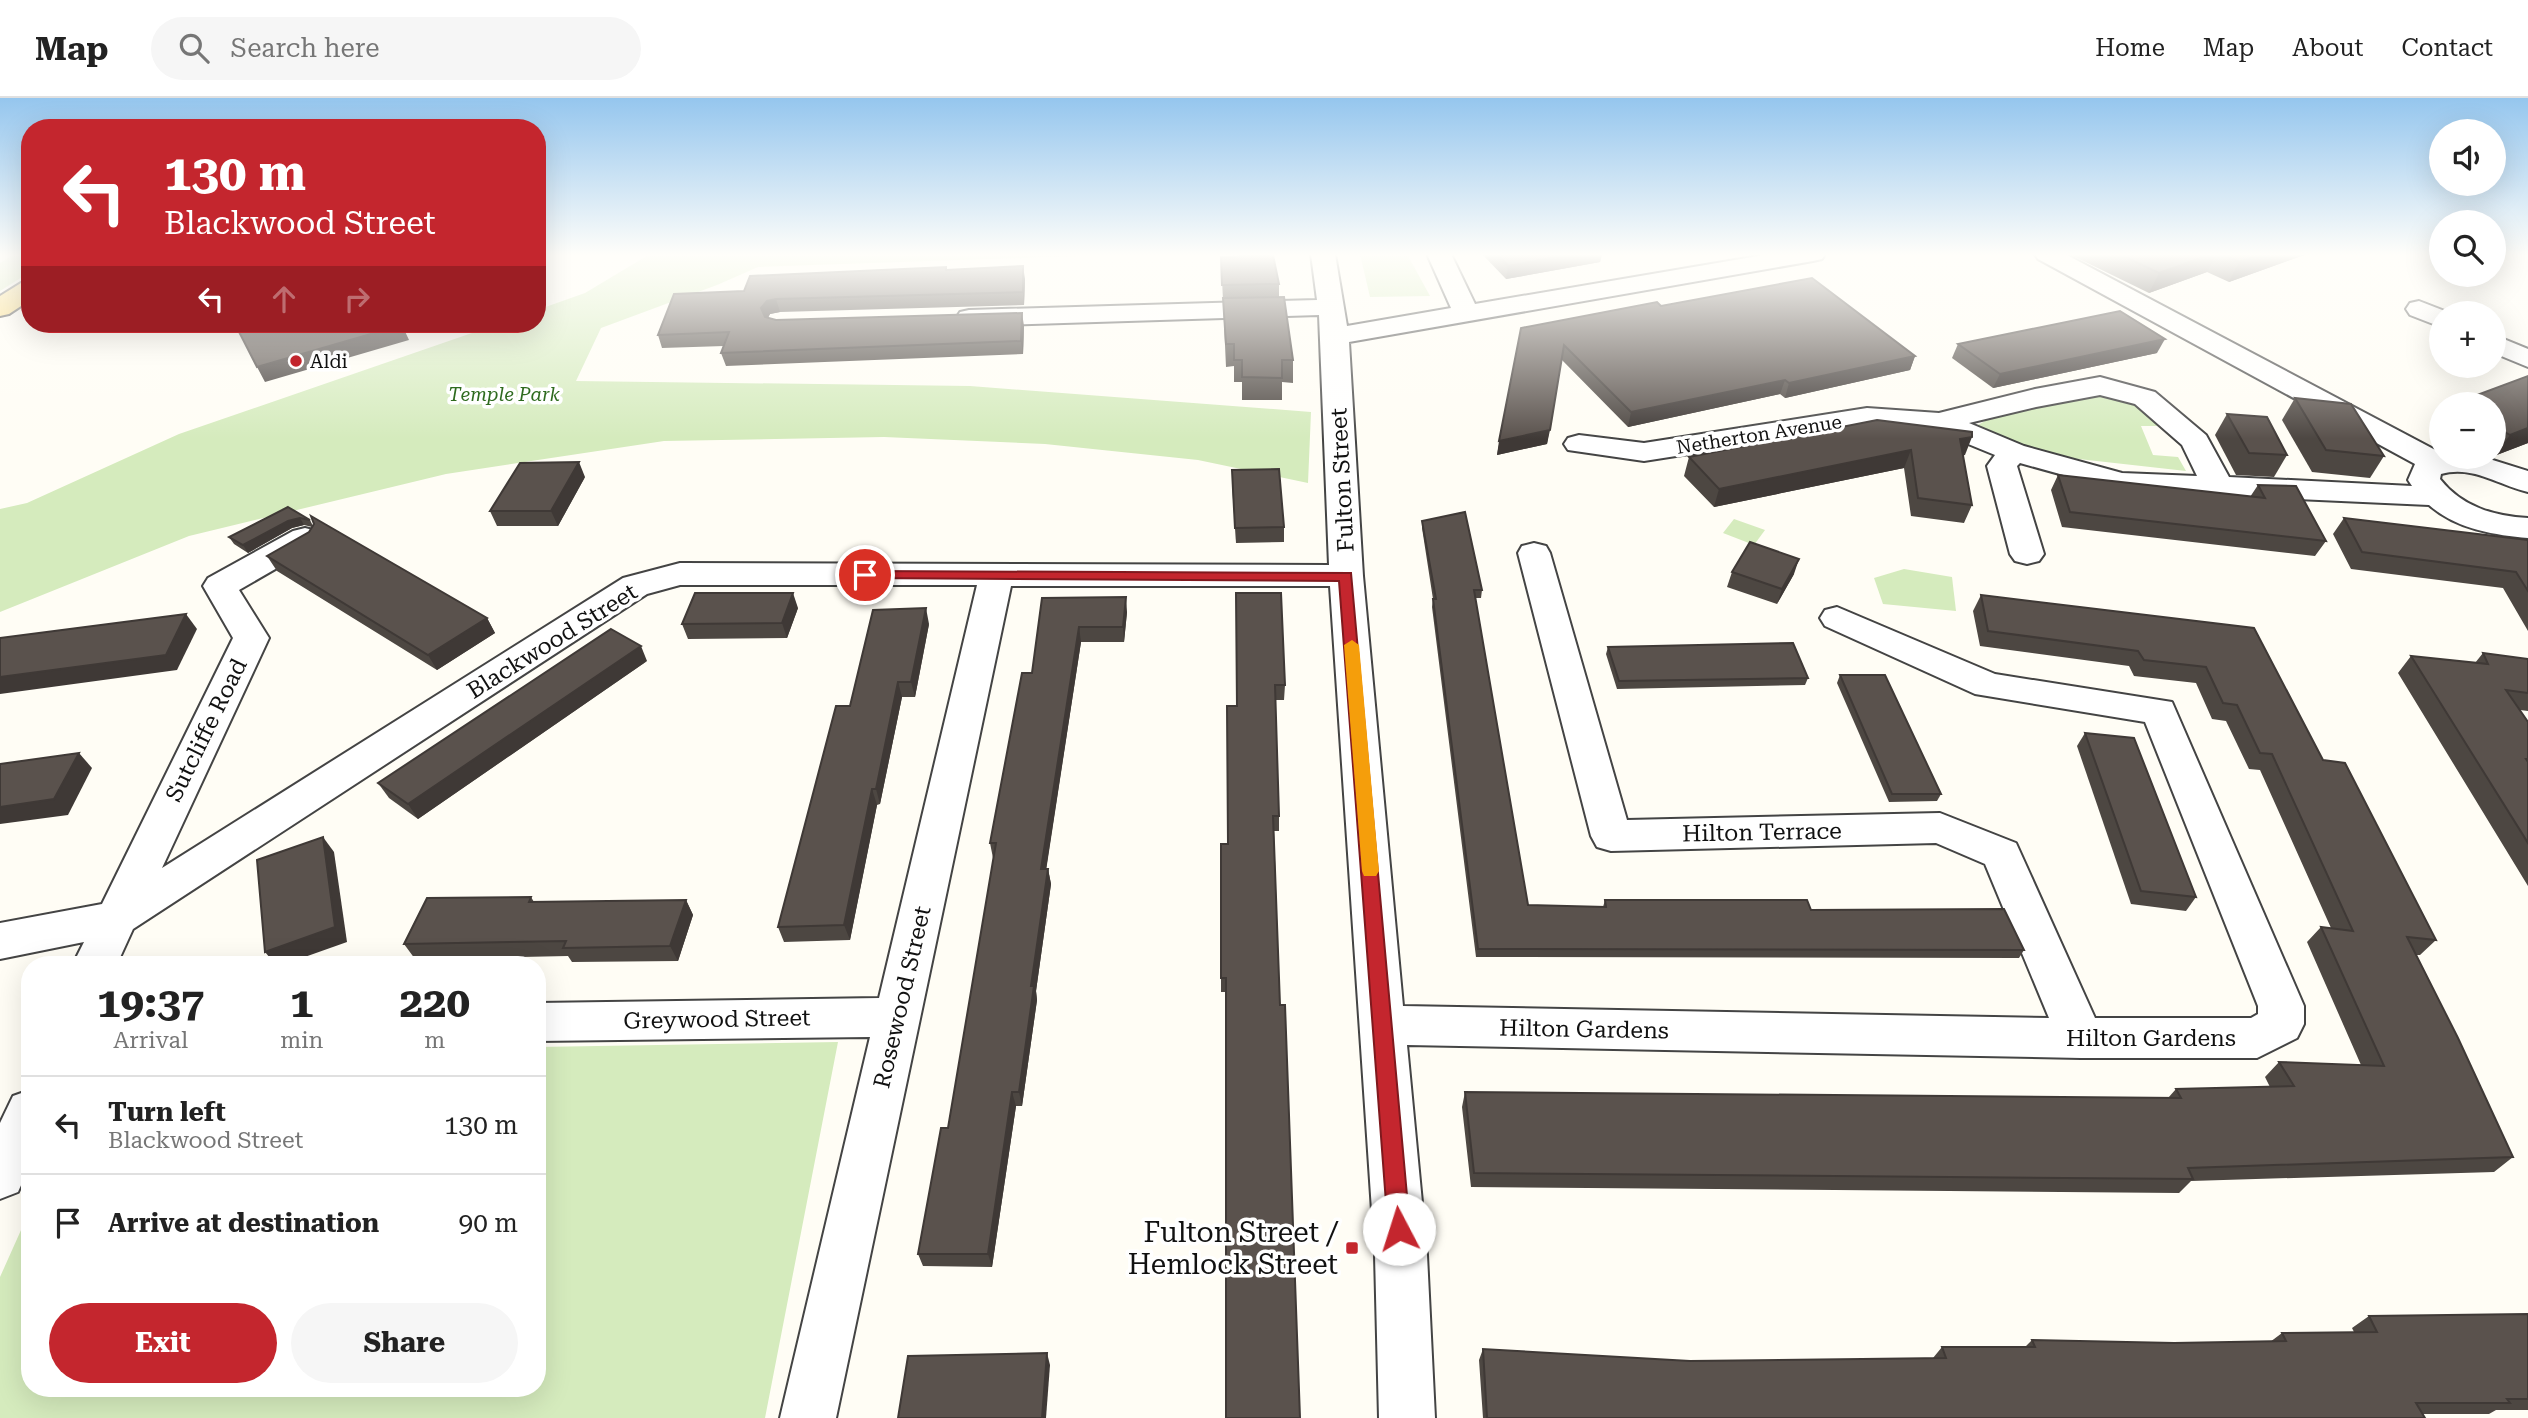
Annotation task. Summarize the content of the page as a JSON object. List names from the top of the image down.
{
  "streets": {
    "street": [
      "Netherton Avenue",
      "Fulton Street",
      "Blackwood Street",
      "Sutcliffe Road",
      "Hilton Terrace",
      "Rosewood Street",
      "Greywood Street",
      "Hilton Gardens"
    ]
  },
  "crossings": [
    ["Fulton Street", "Blackwood Street"],
    ["Fulton Street", "Hilton Gardens"],
    ["Blackwood Street", "Sutcliffe Road"],
    ["Blackwood Street", "Rosewood Street"],
    ["Hilton Terrace", "Hilton Gardens"],
    ["Rosewood Street", "Greywood Street"]
  ],
  "parks": ["Temple Park"],
  "places": {
    "other": ["Aldi"],
    "transit": ["Fulton Street / Hemlock Street"]
  },
  "page": {
    "header": "Map",
    "search": "Search here",
    "nav": [
      "Home",
      "Map",
      "About",
      "Contact"
    ],
    "map_buttons": ["+", "−"],
    "turn": ["130 m", "Blackwood Street"],
    "eta": [
      "19:37",
      "Arrival",
      "1",
      "min",
      "220",
      "m"
    ],
    "list": [
      {
        "name": "Turn left",
        "note": "Blackwood Street",
        "value": "130 m"
      },
      {
        "name": "Arrive at destination",
        "value": "90 m"
      }
    ],
    "buttons": ["Exit", "Share"]
  }
}
